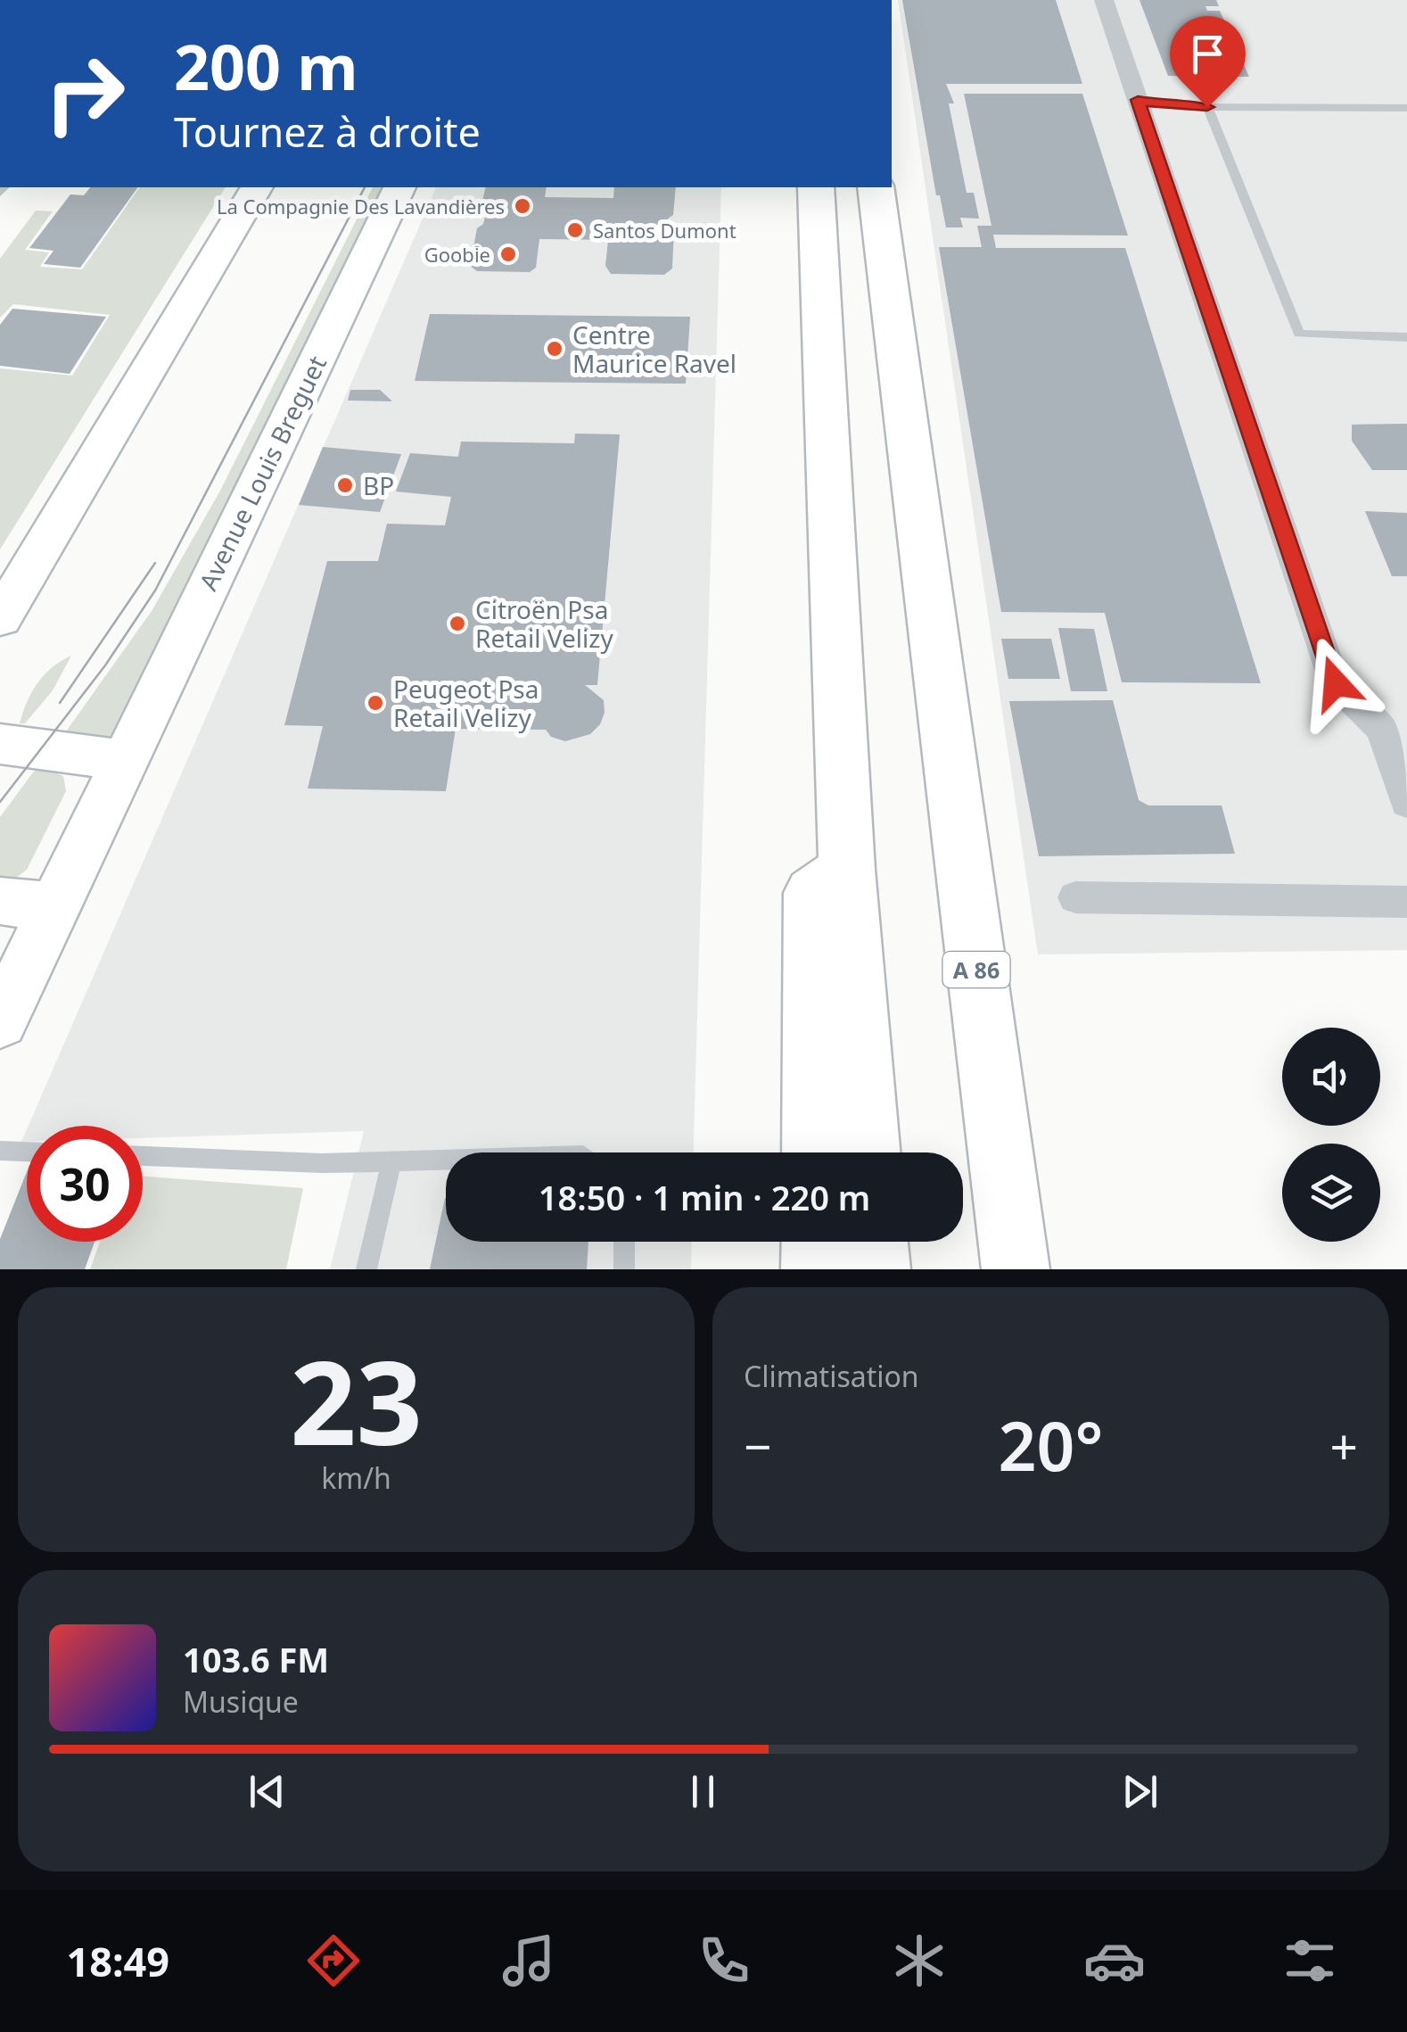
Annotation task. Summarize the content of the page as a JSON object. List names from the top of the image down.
{
  "streets": {
    "highway": ["A 86"],
    "main road": ["Avenue Louis Breguet"]
  },
  "places": [
    "La Compagnie Des Lavandières",
    "Santos Dumont",
    "Goobie",
    "Centre Maurice Ravel",
    "BP",
    "Citroën Psa Retail Velizy",
    "Peugeot Psa Retail Velizy"
  ],
  "page": {
    "turn": ["200 m", "Tournez à droite"],
    "limit": "30",
    "trip": "18:50 · 1 min · 220 m",
    "tile": [
      ["23", "km/h"],
      "Climatisation"
    ],
    "heat": ["−", "20°", "+"],
    "song": ["103.6 FM", "Musique"],
    "tabs": "18:49"
  }
}
